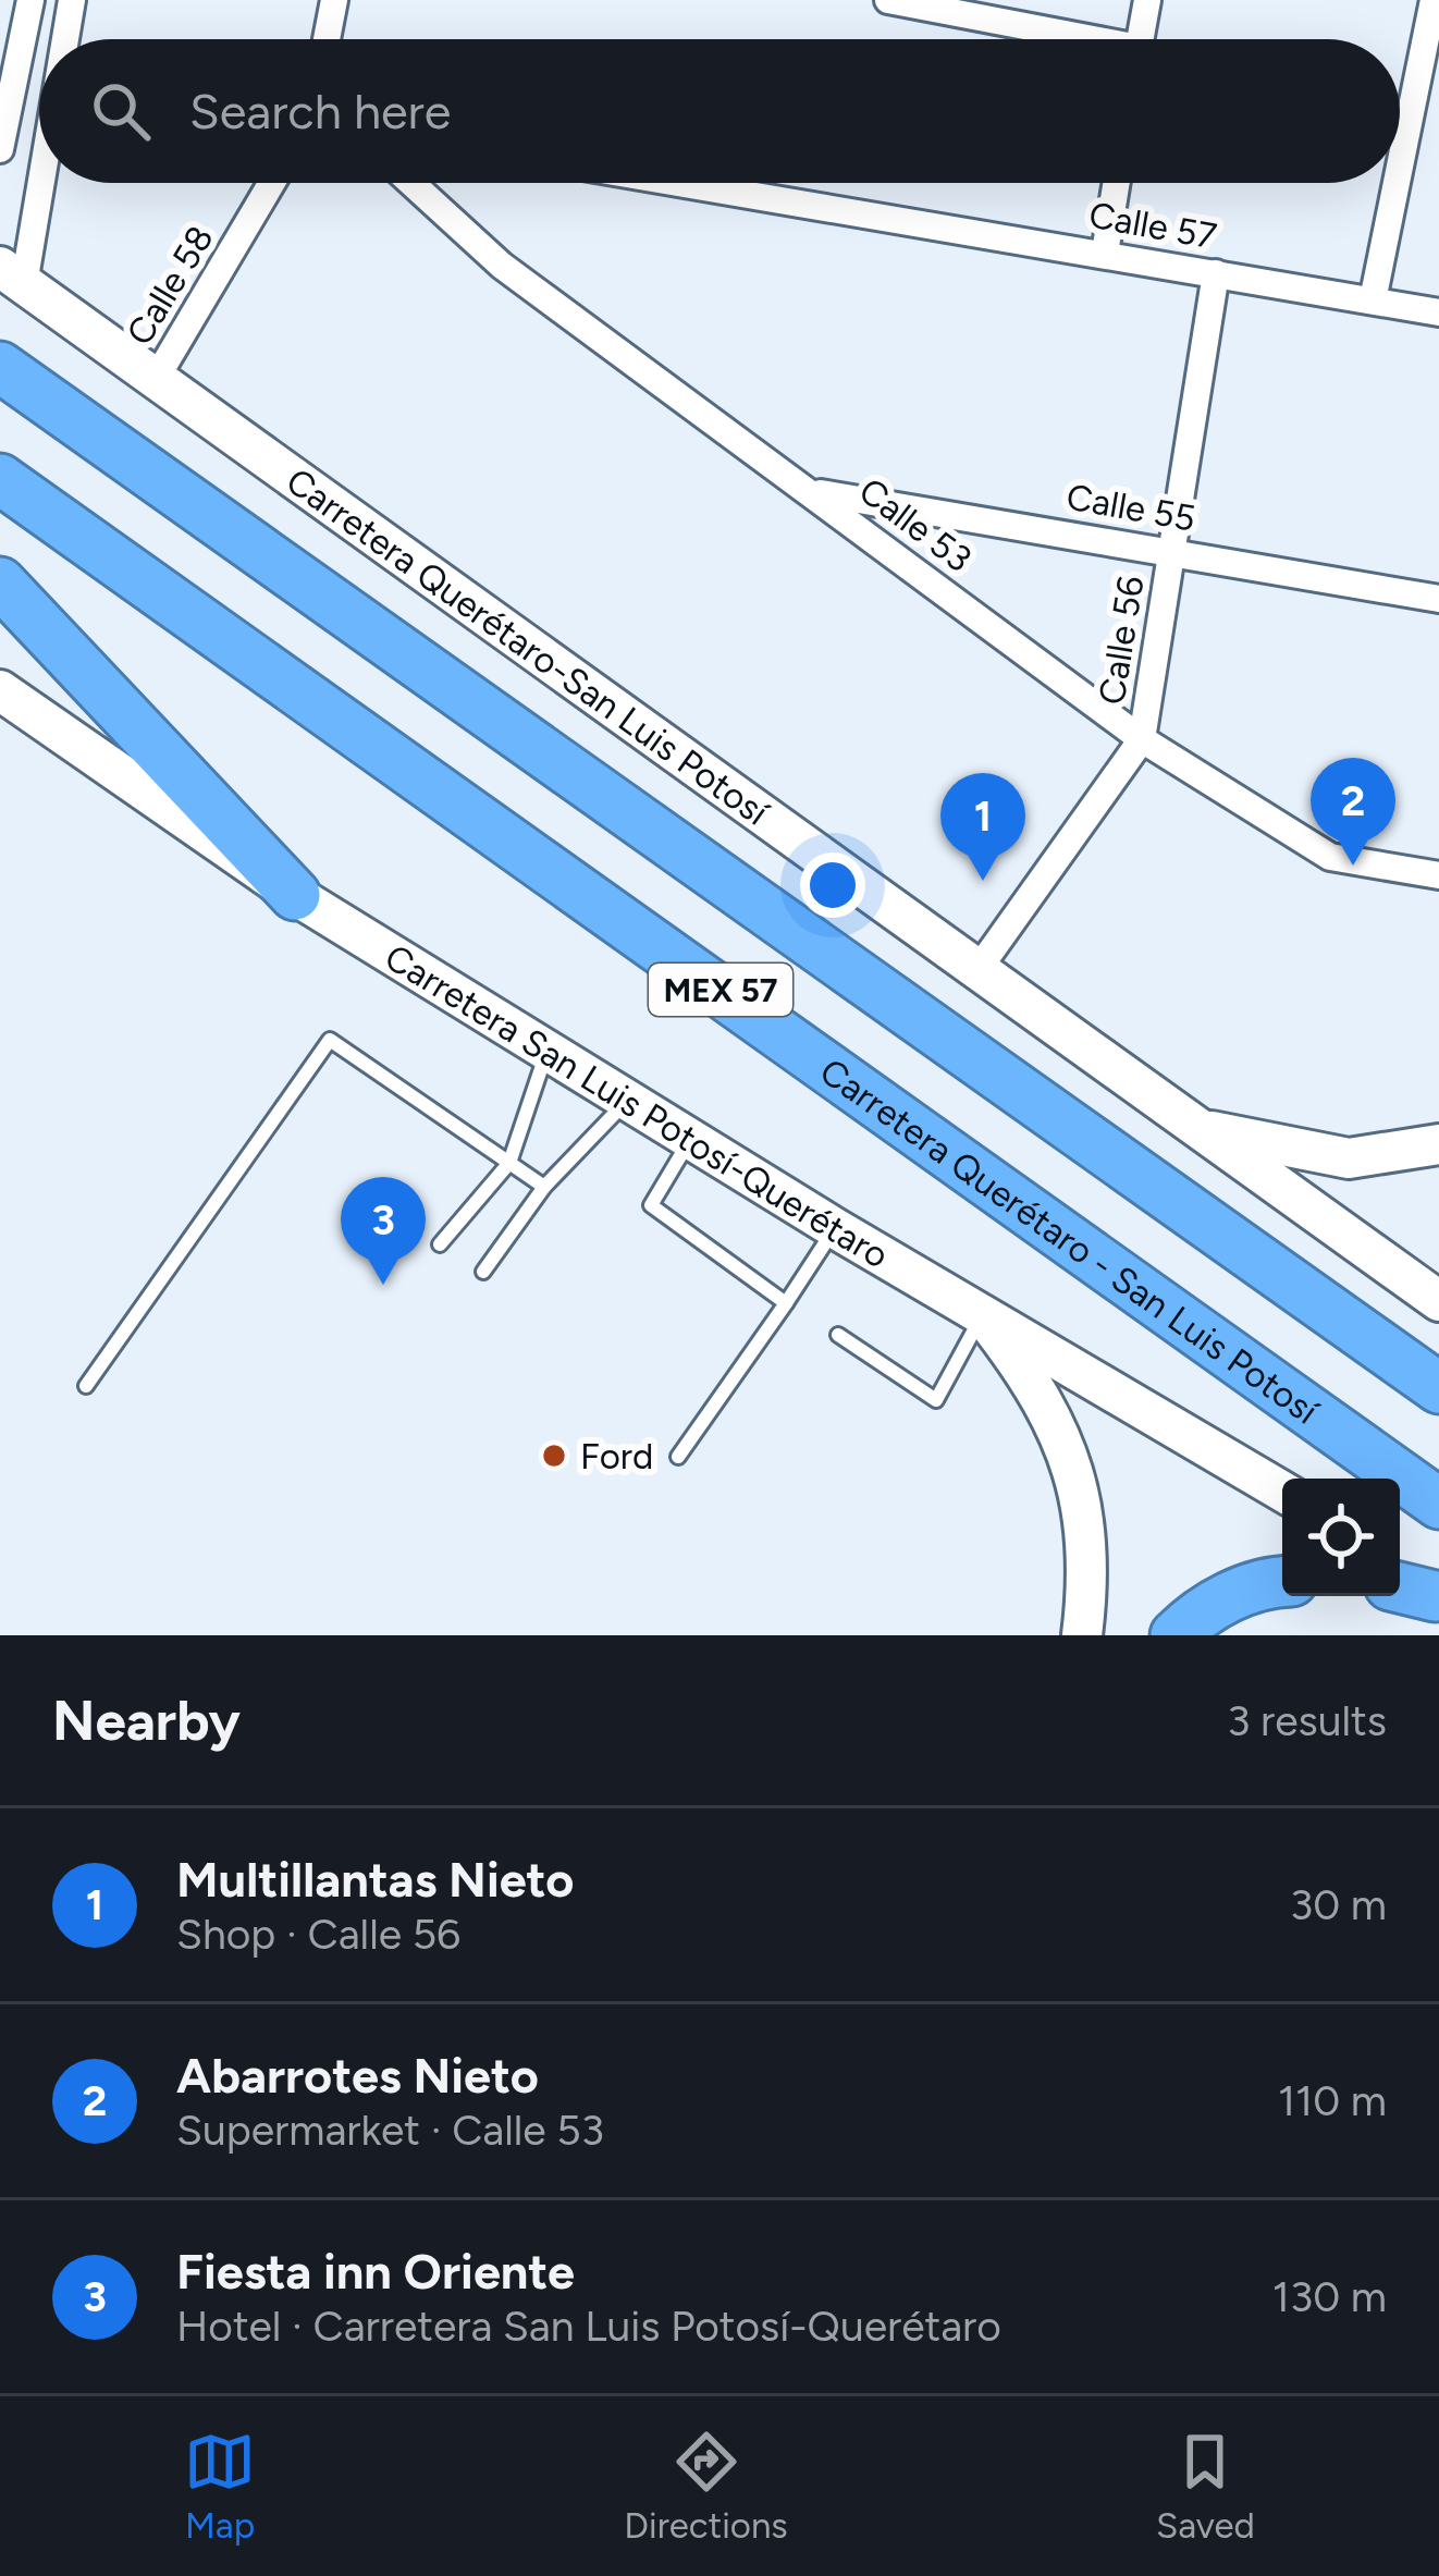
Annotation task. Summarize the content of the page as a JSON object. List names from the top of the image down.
{
  "streets": {
    "highway": ["MEX 57", "Carretera Querétaro - San Luis Potosí"],
    "main road": ["Carretera Querétaro-San Luis Potosí", "Carretera San Luis Potosí-Querétaro"],
    "street": [
      "Calle 57",
      "Calle 58",
      "Calle 55",
      "Calle 53",
      "Calle 56"
    ]
  },
  "crossings": [
    ["Calle 57", "Calle 56"],
    ["Calle 58", "Carretera Querétaro-San Luis Potosí"],
    ["Calle 55", "Calle 53"],
    ["Calle 55", "Calle 56"],
    ["Calle 53", "Calle 56"],
    ["Calle 56", "Carretera Querétaro-San Luis Potosí"]
  ],
  "places": ["Ford"],
  "page": {
    "search": "Search here",
    "pins": ["2", "1", "3"],
    "heading": ["Nearby", "3 results"],
    "list": [
      {
        "mark": "1",
        "name": "Multillantas Nieto",
        "note": "Shop · Calle 56",
        "value": "30 m"
      },
      {
        "mark": "2",
        "name": "Abarrotes Nieto",
        "note": "Supermarket · Calle 53",
        "value": "110 m"
      },
      {
        "mark": "3",
        "name": "Fiesta inn Oriente",
        "note": "Hotel · Carretera San Luis Potosí-Querétaro",
        "value": "130 m"
      }
    ],
    "nav": ["Map", "Directions", "Saved"]
  }
}
